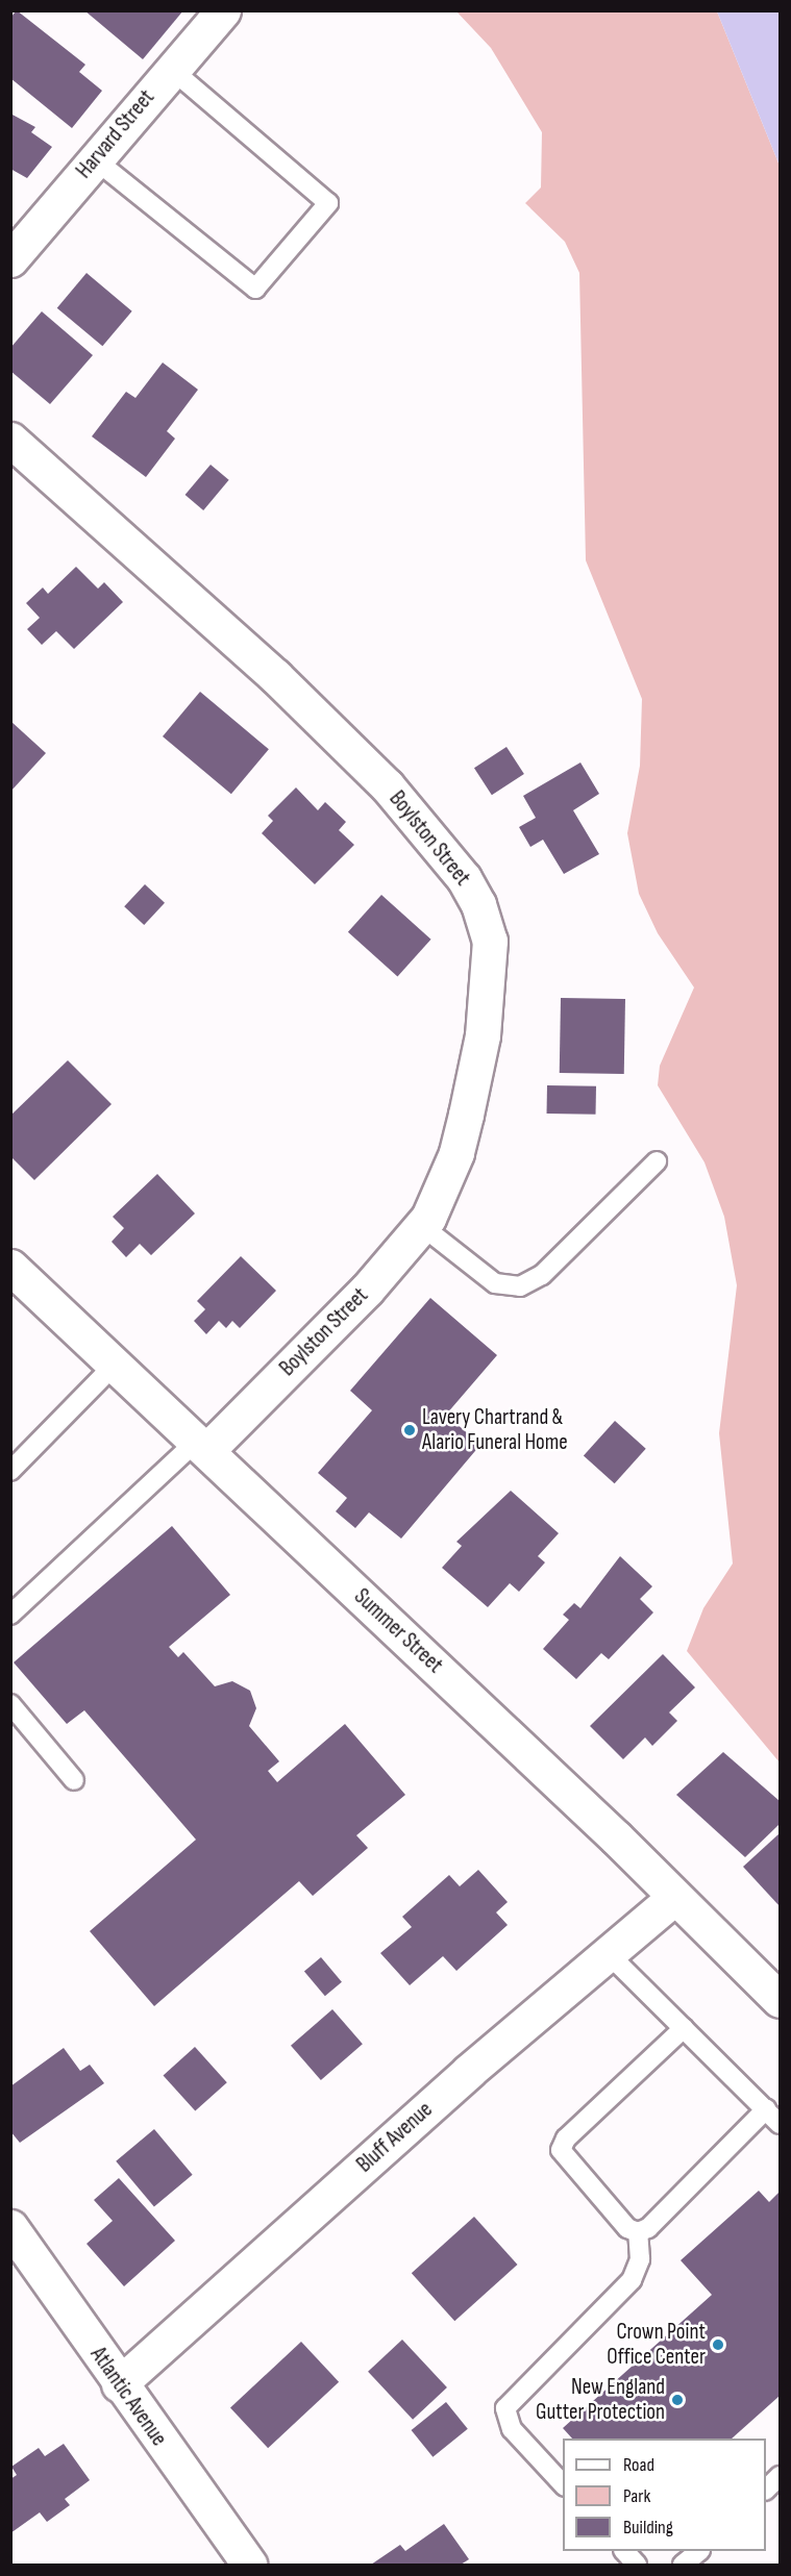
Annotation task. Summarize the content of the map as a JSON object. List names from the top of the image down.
{
  "streets": {
    "street": [
      "Harvard Street",
      "Boylston Street",
      "Summer Street",
      "Bluff Avenue",
      "Atlantic Avenue"
    ]
  },
  "crossings": [
    ["Boylston Street", "Summer Street"],
    ["Summer Street", "Bluff Avenue"],
    ["Bluff Avenue", "Atlantic Avenue"]
  ],
  "places": ["Lavery Chartrand & Alario Funeral Home", "Crown Point Office Center", "New England Gutter Protection"],
  "legend": ["Road", "Park", "Building"]
}
